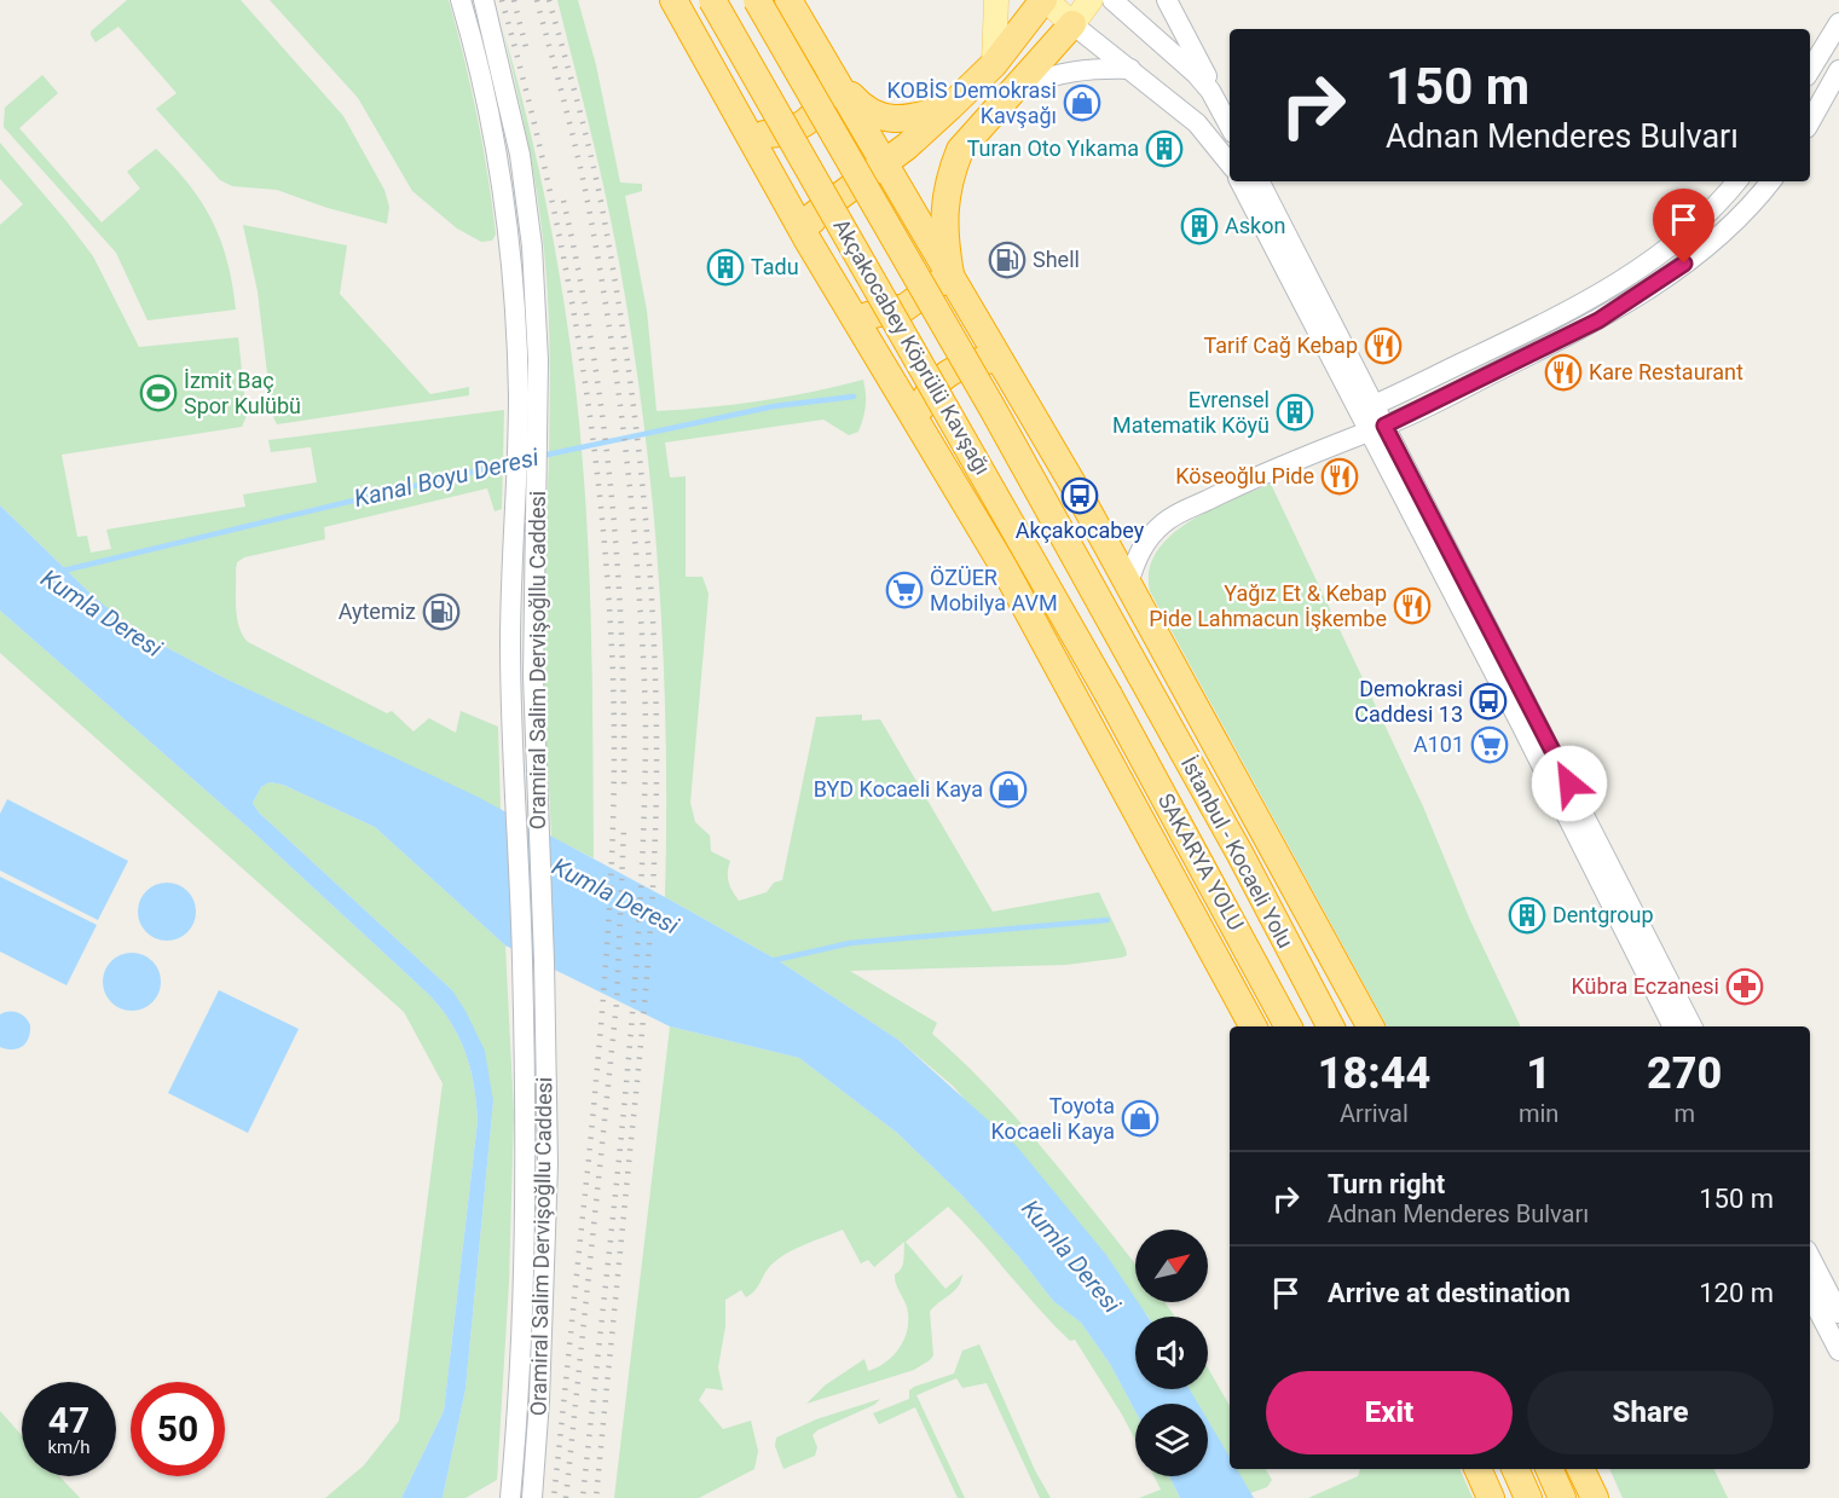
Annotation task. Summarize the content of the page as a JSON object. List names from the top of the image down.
{
  "streets": {
    "highway": ["Akçakocabey Köprülü Kavşağı", "İstanbul - Kocaeli Yolu", "SAKARYA YOLU"],
    "main road": ["Oramiral Salim Dervişoğllu Caddesi"]
  },
  "crossings": [
    ["Akçakocabey Köprülü Kavşağı", "İstanbul - Kocaeli Yolu"],
    ["Akçakocabey Köprülü Kavşağı", "SAKARYA YOLU"]
  ],
  "water": ["Kanal Boyu Deresi", "Kumla Deresi"],
  "places": {
    "shop": ["KOBİS Demokrasi Kavşağı", "BYD Kocaeli Kaya", "Toyota Kocaeli Kaya"],
    "building": [
      "Turan Oto Yıkama",
      "Askon",
      "Tadu",
      "Evrensel Matematik Köyü",
      "Dentgroup"
    ],
    "fuel station": ["Shell", "Aytemiz"],
    "restaurant": [
      "Tarif Cağ Kebap",
      "Kare Restaurant",
      "Köseoğlu Pide",
      "Yağız Et & Kebap Pide Lahmacun İşkembe"
    ],
    "sports": ["İzmit Baç Spor Kulübü"],
    "bus stop": ["Akçakocabey", "Demokrasi Caddesi 13"],
    "supermarket": ["ÖZÜER Mobilya AVM", "A101"],
    "pharmacy": ["Kübra Eczanesi"]
  },
  "north": "top right",
  "page": {
    "turn": ["150 m", "Adnan Menderes Bulvarı"],
    "eta": [
      "18:44",
      "Arrival",
      "1",
      "min",
      "270",
      "m"
    ],
    "list": [
      {
        "name": "Turn right",
        "note": "Adnan Menderes Bulvarı",
        "value": "150 m"
      },
      {
        "name": "Arrive at destination",
        "value": "120 m"
      }
    ],
    "buttons": ["Exit", "Share"],
    "speed": "47 km/h",
    "limit": "50"
  }
}
